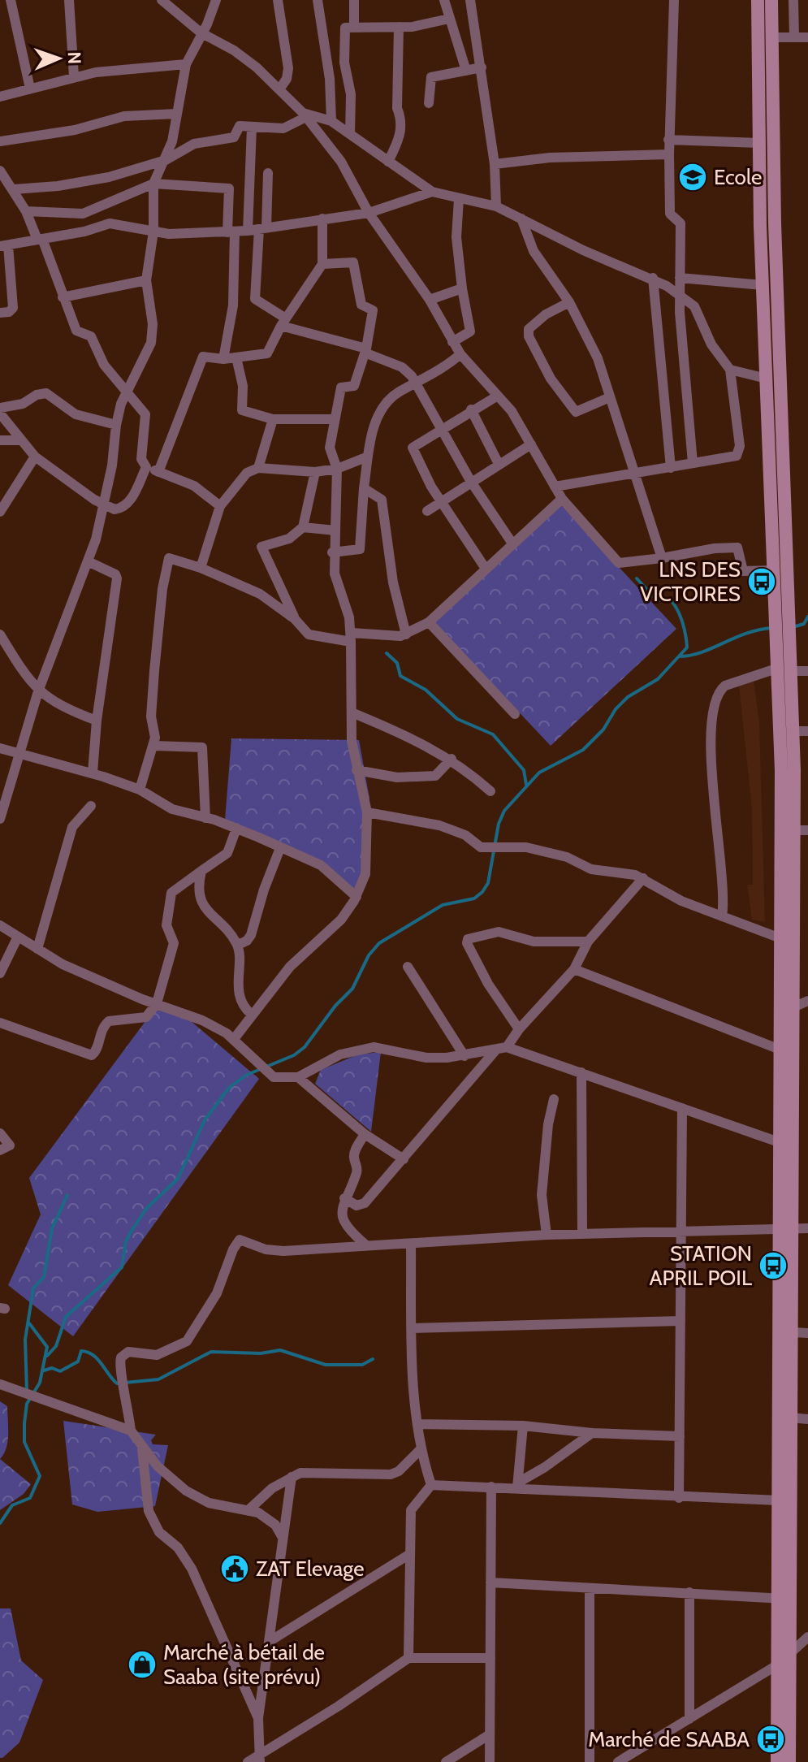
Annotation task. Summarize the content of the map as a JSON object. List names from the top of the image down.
{
  "places": {
    "school or university": ["Ecole"],
    "bus stop": ["LNS DES VICTOIRES", "STATION APRIL POIL", "Marché de SAABA"],
    "public building": ["ZAT Elevage"],
    "shop": ["Marché à bétail de Saaba (site prévu)"]
  },
  "north": "right"
}
